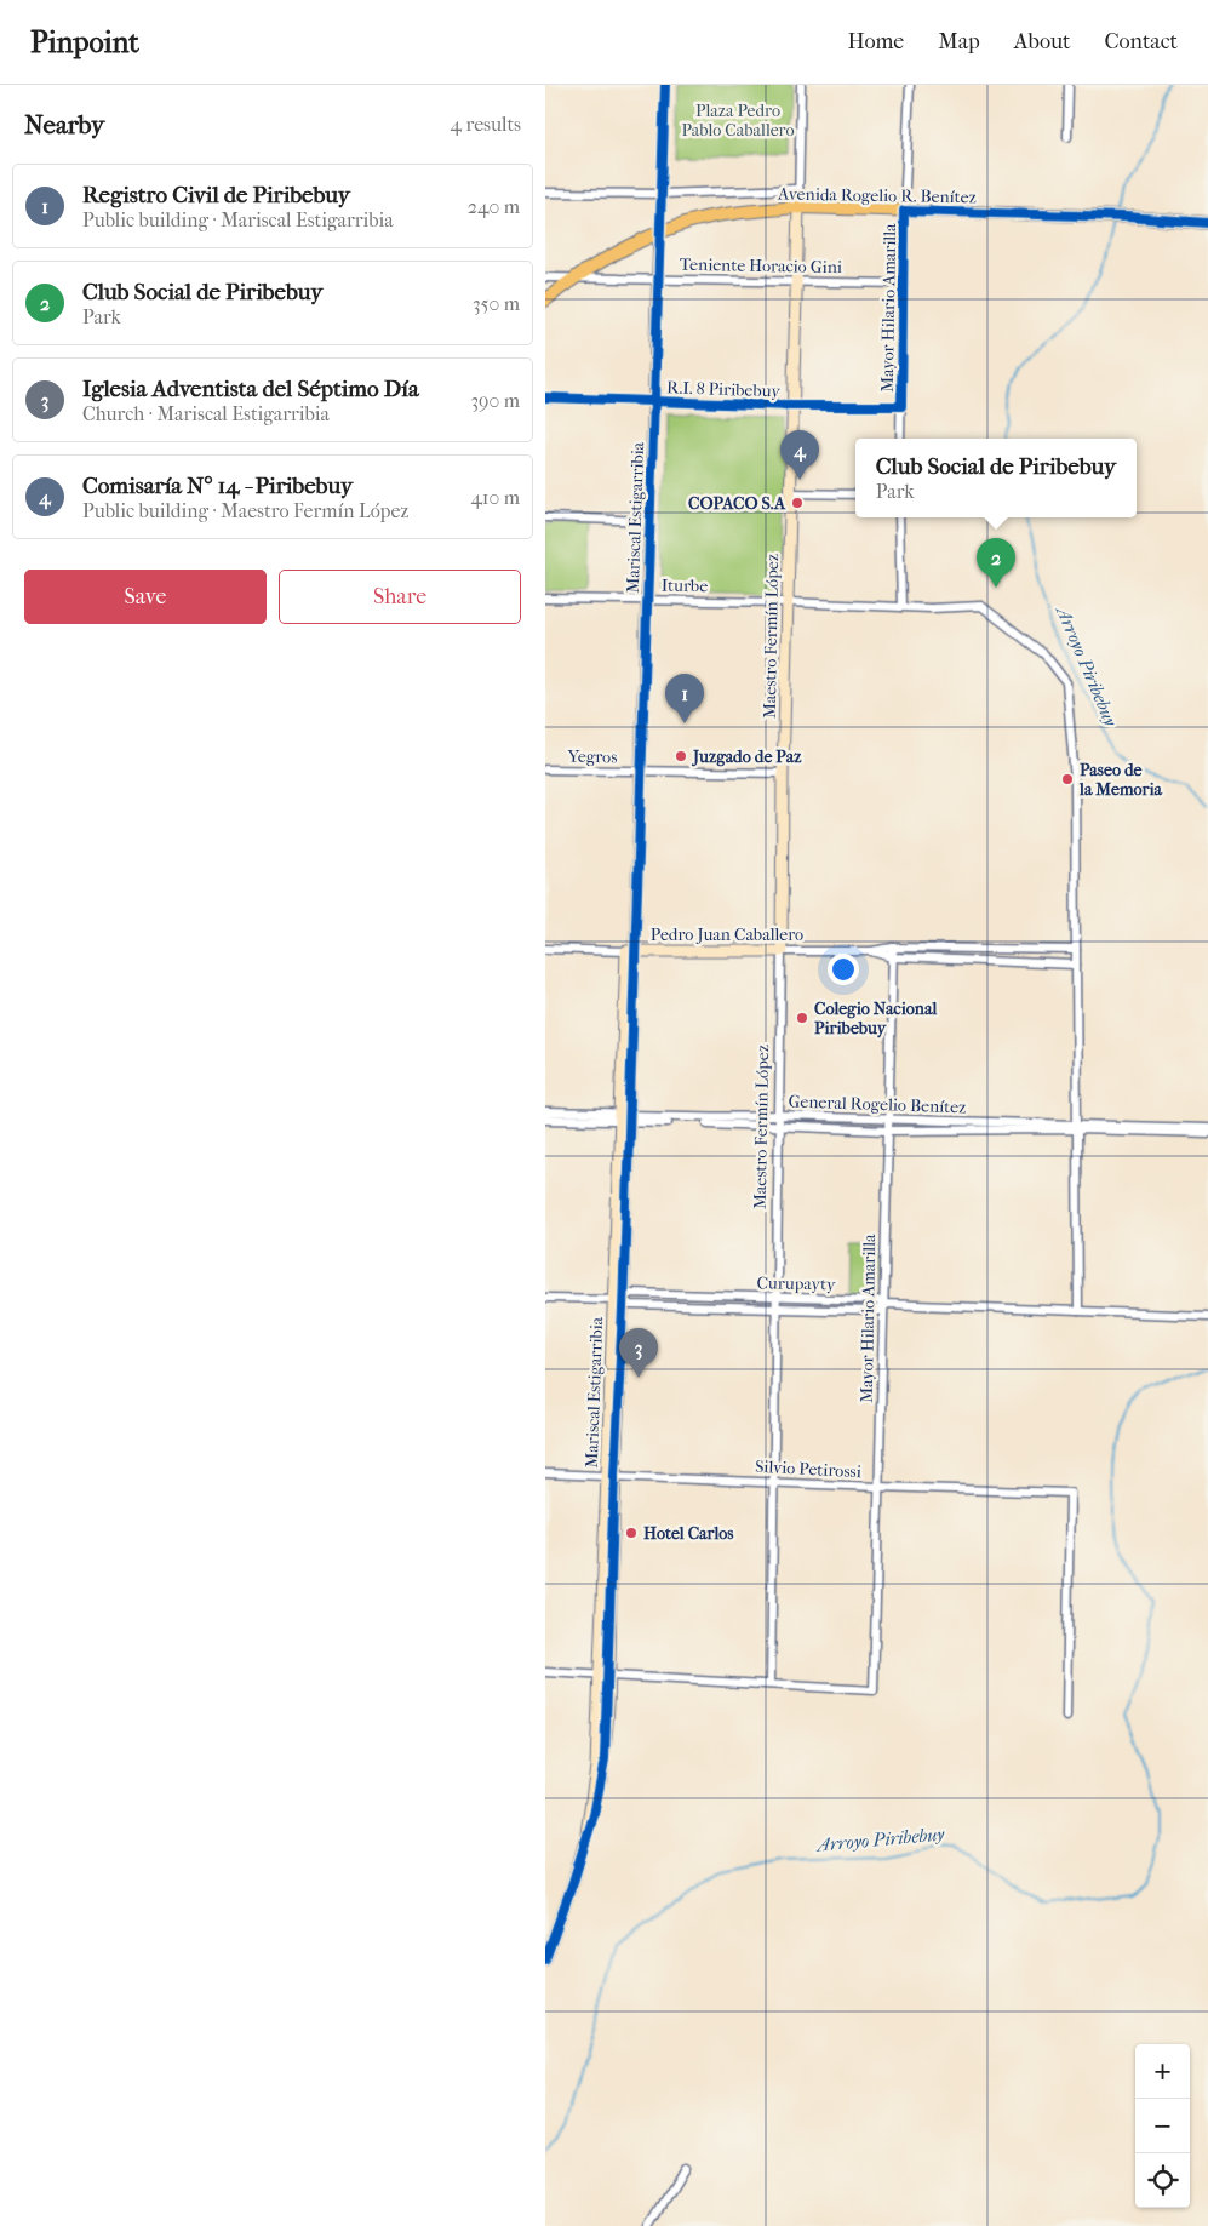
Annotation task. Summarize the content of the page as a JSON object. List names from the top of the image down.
{
  "streets": {
    "main road": ["Avenida Rogelio R. Benítez"],
    "street": [
      "Teniente Horacio Gini",
      "Mayor Hilario Amarilla",
      "R.I. 8 Piribebuy",
      "Mariscal Estigarribia",
      "Iturbe",
      "Maestro Fermín López",
      "Yegros",
      "Pedro Juan Caballero",
      "General Rogelio Benítez",
      "Curupayty",
      "Silvio Petirossi"
    ]
  },
  "crossings": [
    ["Avenida Rogelio R. Benítez", "Teniente Horacio Gini"],
    ["Avenida Rogelio R. Benítez", "Mayor Hilario Amarilla"],
    ["Avenida Rogelio R. Benítez", "Mariscal Estigarribia"],
    ["Avenida Rogelio R. Benítez", "Maestro Fermín López"],
    ["Teniente Horacio Gini", "Mayor Hilario Amarilla"],
    ["Teniente Horacio Gini", "Mariscal Estigarribia"],
    ["Teniente Horacio Gini", "Maestro Fermín López"],
    ["Mayor Hilario Amarilla", "R.I. 8 Piribebuy"],
    ["Mayor Hilario Amarilla", "Maestro Fermín López"],
    ["Mayor Hilario Amarilla", "General Rogelio Benítez"],
    ["Mayor Hilario Amarilla", "Curupayty"],
    ["Mayor Hilario Amarilla", "Silvio Petirossi"],
    ["R.I. 8 Piribebuy", "Mariscal Estigarribia"],
    ["R.I. 8 Piribebuy", "Maestro Fermín López"],
    ["Mariscal Estigarribia", "Iturbe"],
    ["Mariscal Estigarribia", "Yegros"],
    ["Mariscal Estigarribia", "Pedro Juan Caballero"],
    ["Mariscal Estigarribia", "General Rogelio Benítez"],
    ["Mariscal Estigarribia", "Curupayty"],
    ["Mariscal Estigarribia", "Silvio Petirossi"],
    ["Iturbe", "Maestro Fermín López"],
    ["Iturbe", "General Rogelio Benítez"],
    ["Maestro Fermín López", "Yegros"],
    ["Maestro Fermín López", "Pedro Juan Caballero"],
    ["Maestro Fermín López", "General Rogelio Benítez"],
    ["Maestro Fermín López", "Curupayty"],
    ["Maestro Fermín López", "Silvio Petirossi"]
  ],
  "water": ["Arroyo Piribebuy"],
  "parks": ["Plaza Pedro Pablo Caballero"],
  "places": [
    "COPACO S.A",
    "Juzgado de Paz",
    "Paseo de la Memoria",
    "Colegio Nacional Piribebuy",
    "Hotel Carlos"
  ],
  "page": {
    "header": "Pinpoint",
    "nav": [
      "Home",
      "Map",
      "About",
      "Contact"
    ],
    "heading": ["Nearby", "4 results"],
    "list": [
      {
        "mark": "1",
        "name": "Registro Civil de Piribebuy",
        "note": "Public building · Mariscal Estigarribia",
        "value": "240 m"
      },
      {
        "mark": "2",
        "name": "Club Social de Piribebuy",
        "note": "Park",
        "value": "350 m"
      },
      {
        "mark": "3",
        "name": "Iglesia Adventista del Séptimo Día",
        "note": "Church · Mariscal Estigarribia",
        "value": "390 m"
      },
      {
        "mark": "4",
        "name": "Comisaría N° 14 - Piribebuy",
        "note": "Public building · Maestro Fermín López",
        "value": "410 m"
      }
    ],
    "pins": [
      "4",
      "2",
      "1",
      "3"
    ],
    "popup": ["Club Social de Piribebuy", "Park"],
    "buttons": ["Save", "Share"],
    "map_buttons": ["+", "−"]
  }
}
